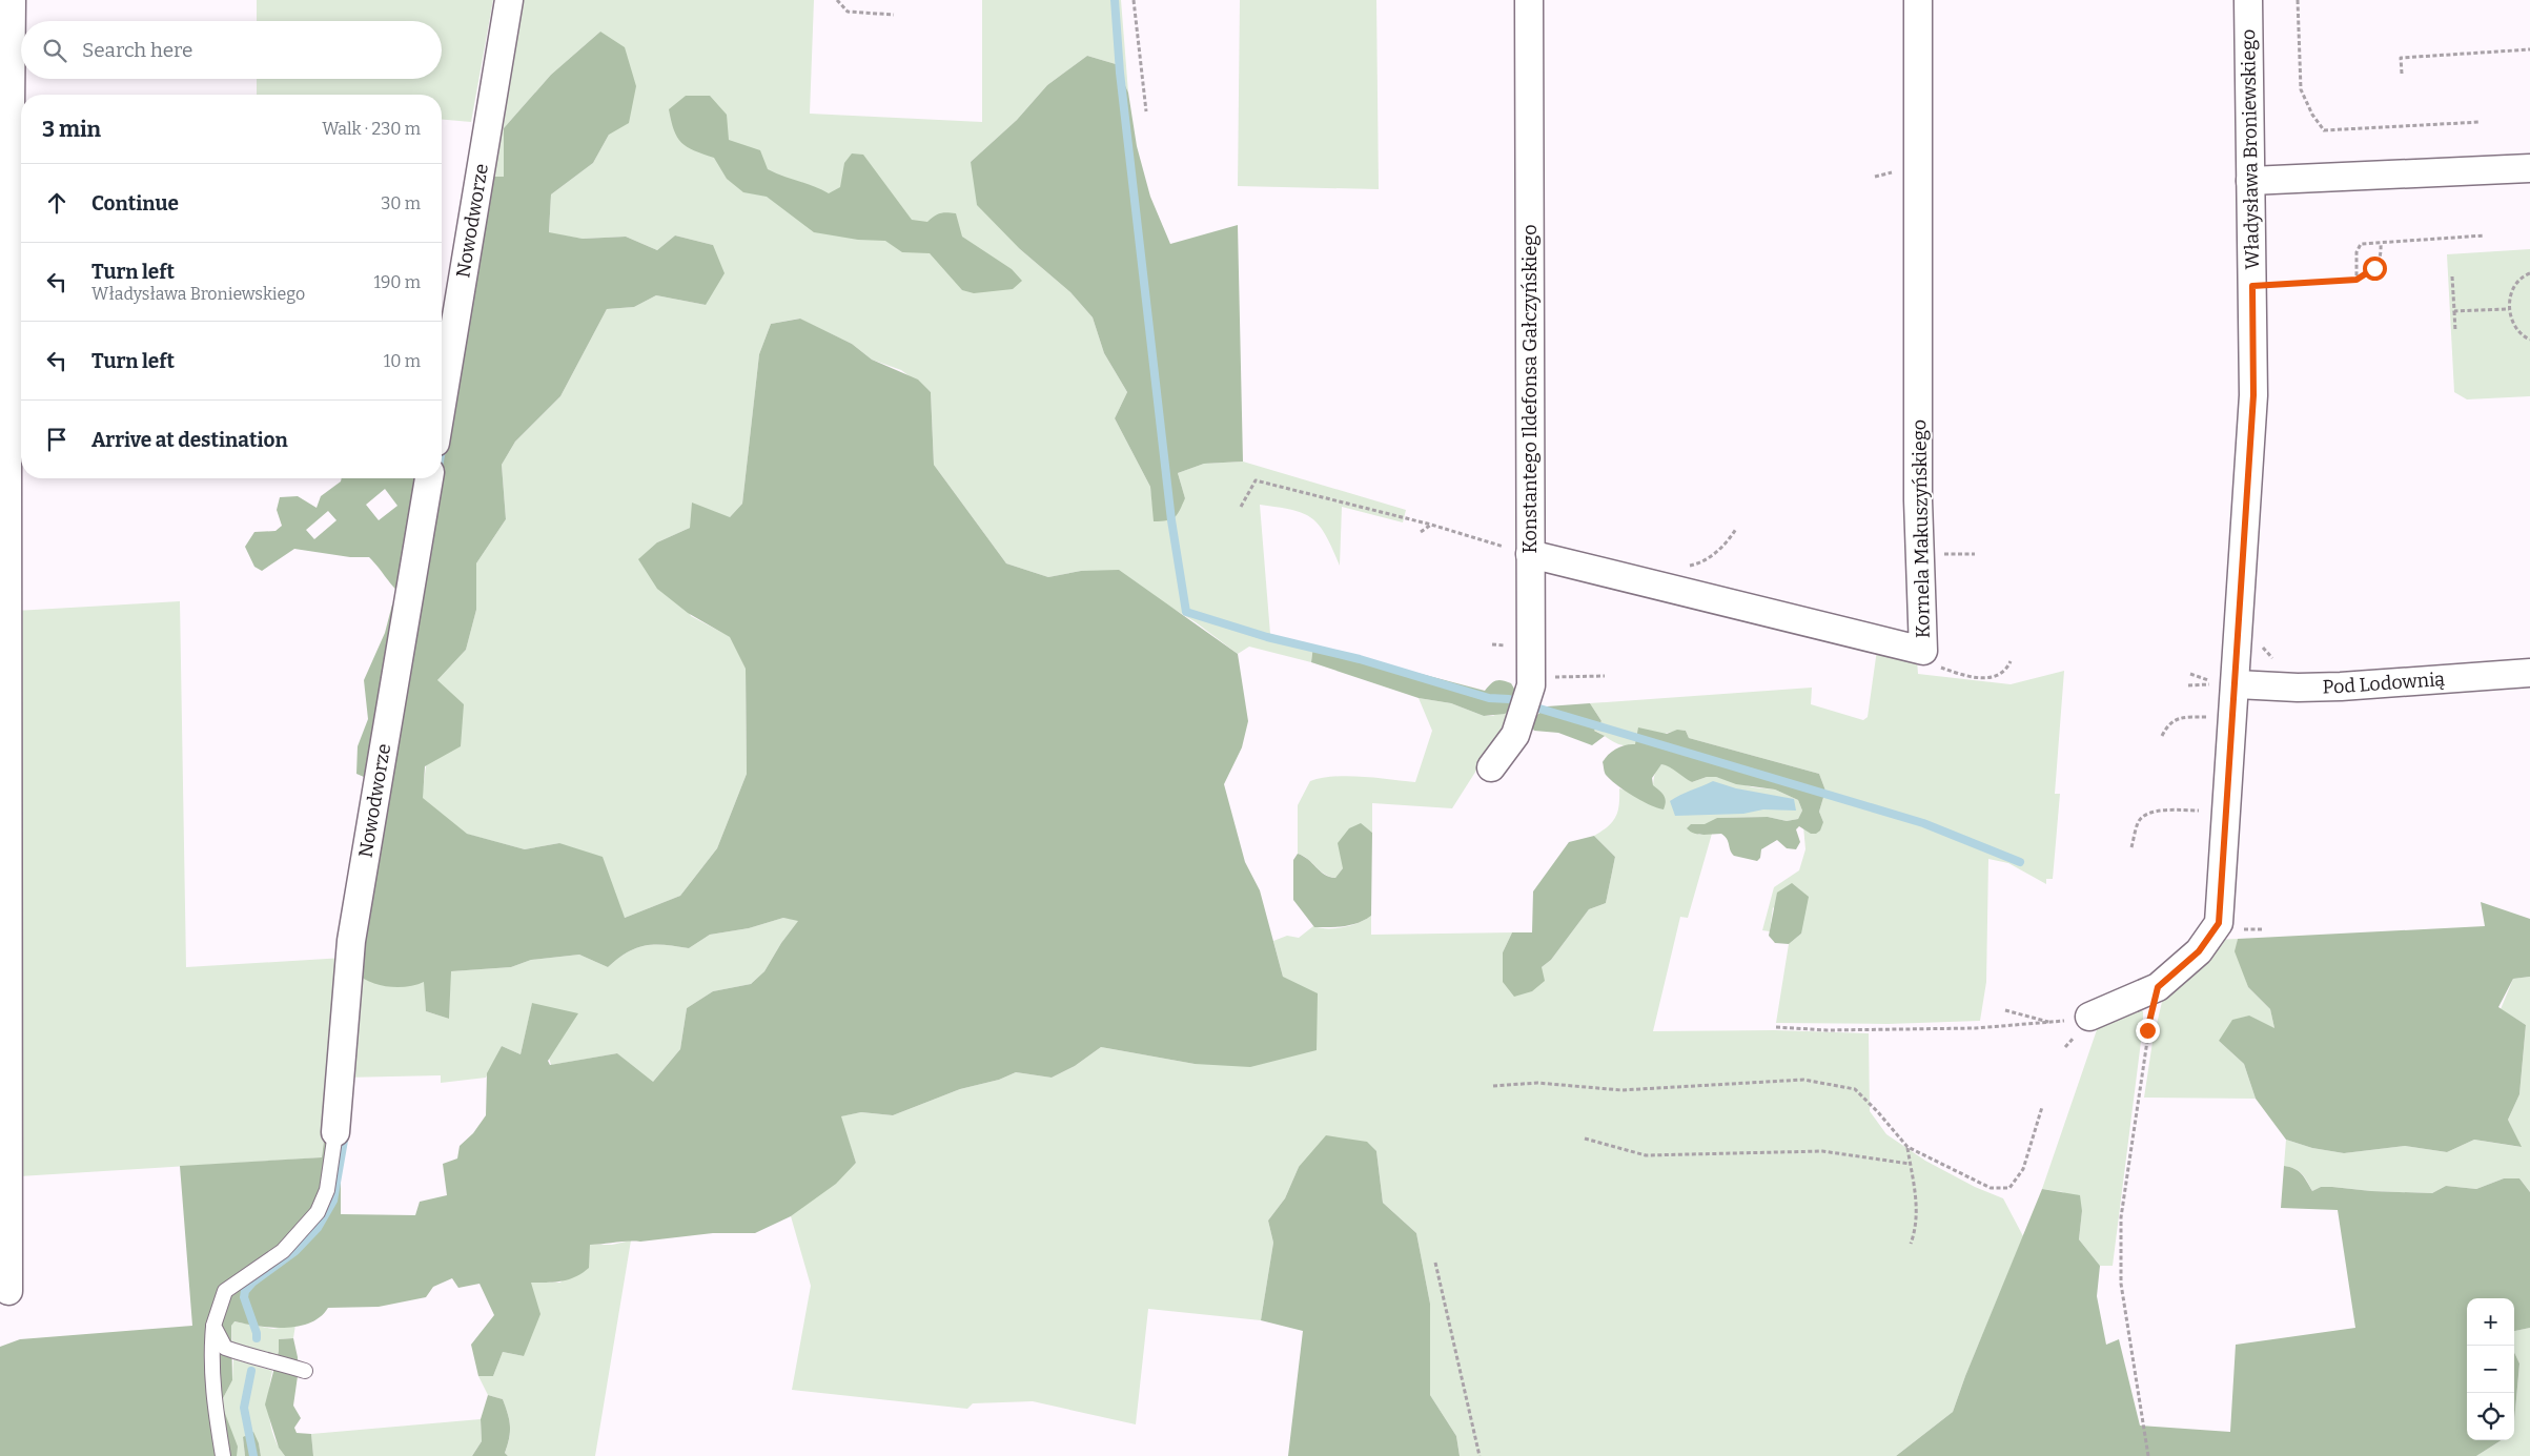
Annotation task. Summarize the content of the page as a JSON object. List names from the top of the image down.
{
  "streets": {
    "street": [
      "Władysława Broniewskiego",
      "Nowodworze",
      "Konstantego Ildefonsa Gałczyńskiego",
      "Kornela Makuszyńskiego",
      "Pod Lodownią"
    ]
  },
  "crossings": [
    ["Władysława Broniewskiego", "Pod Lodownią"],
    ["Konstantego Ildefonsa Gałczyńskiego", "Kornela Makuszyńskiego"]
  ],
  "page": {
    "search": "Search here",
    "heading": ["3 min", "Walk · 230 m"],
    "list": [
      ["Continue", "30 m"],
      ["Turn left", "Władysława Broniewskiego", "190 m"],
      ["Turn left", "10 m"],
      "Arrive at destination"
    ],
    "map_buttons": ["+", "−"]
  }
}
